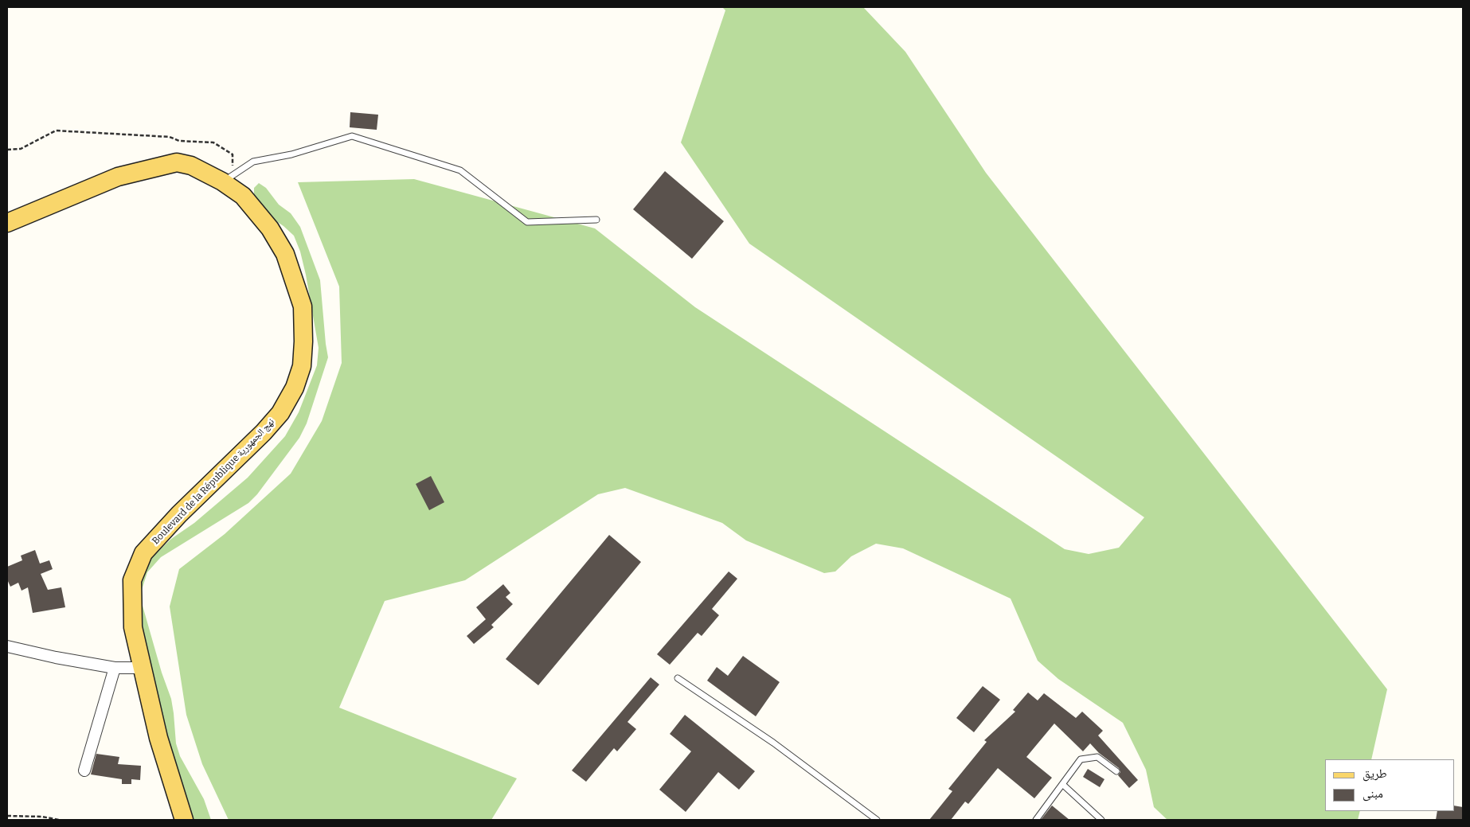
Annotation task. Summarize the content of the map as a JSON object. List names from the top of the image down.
{
  "streets": {
    "main road": ["Boulevard de la République نهج الجمهورية"]
  },
  "legend": ["طريق", "مبنى"]
}
